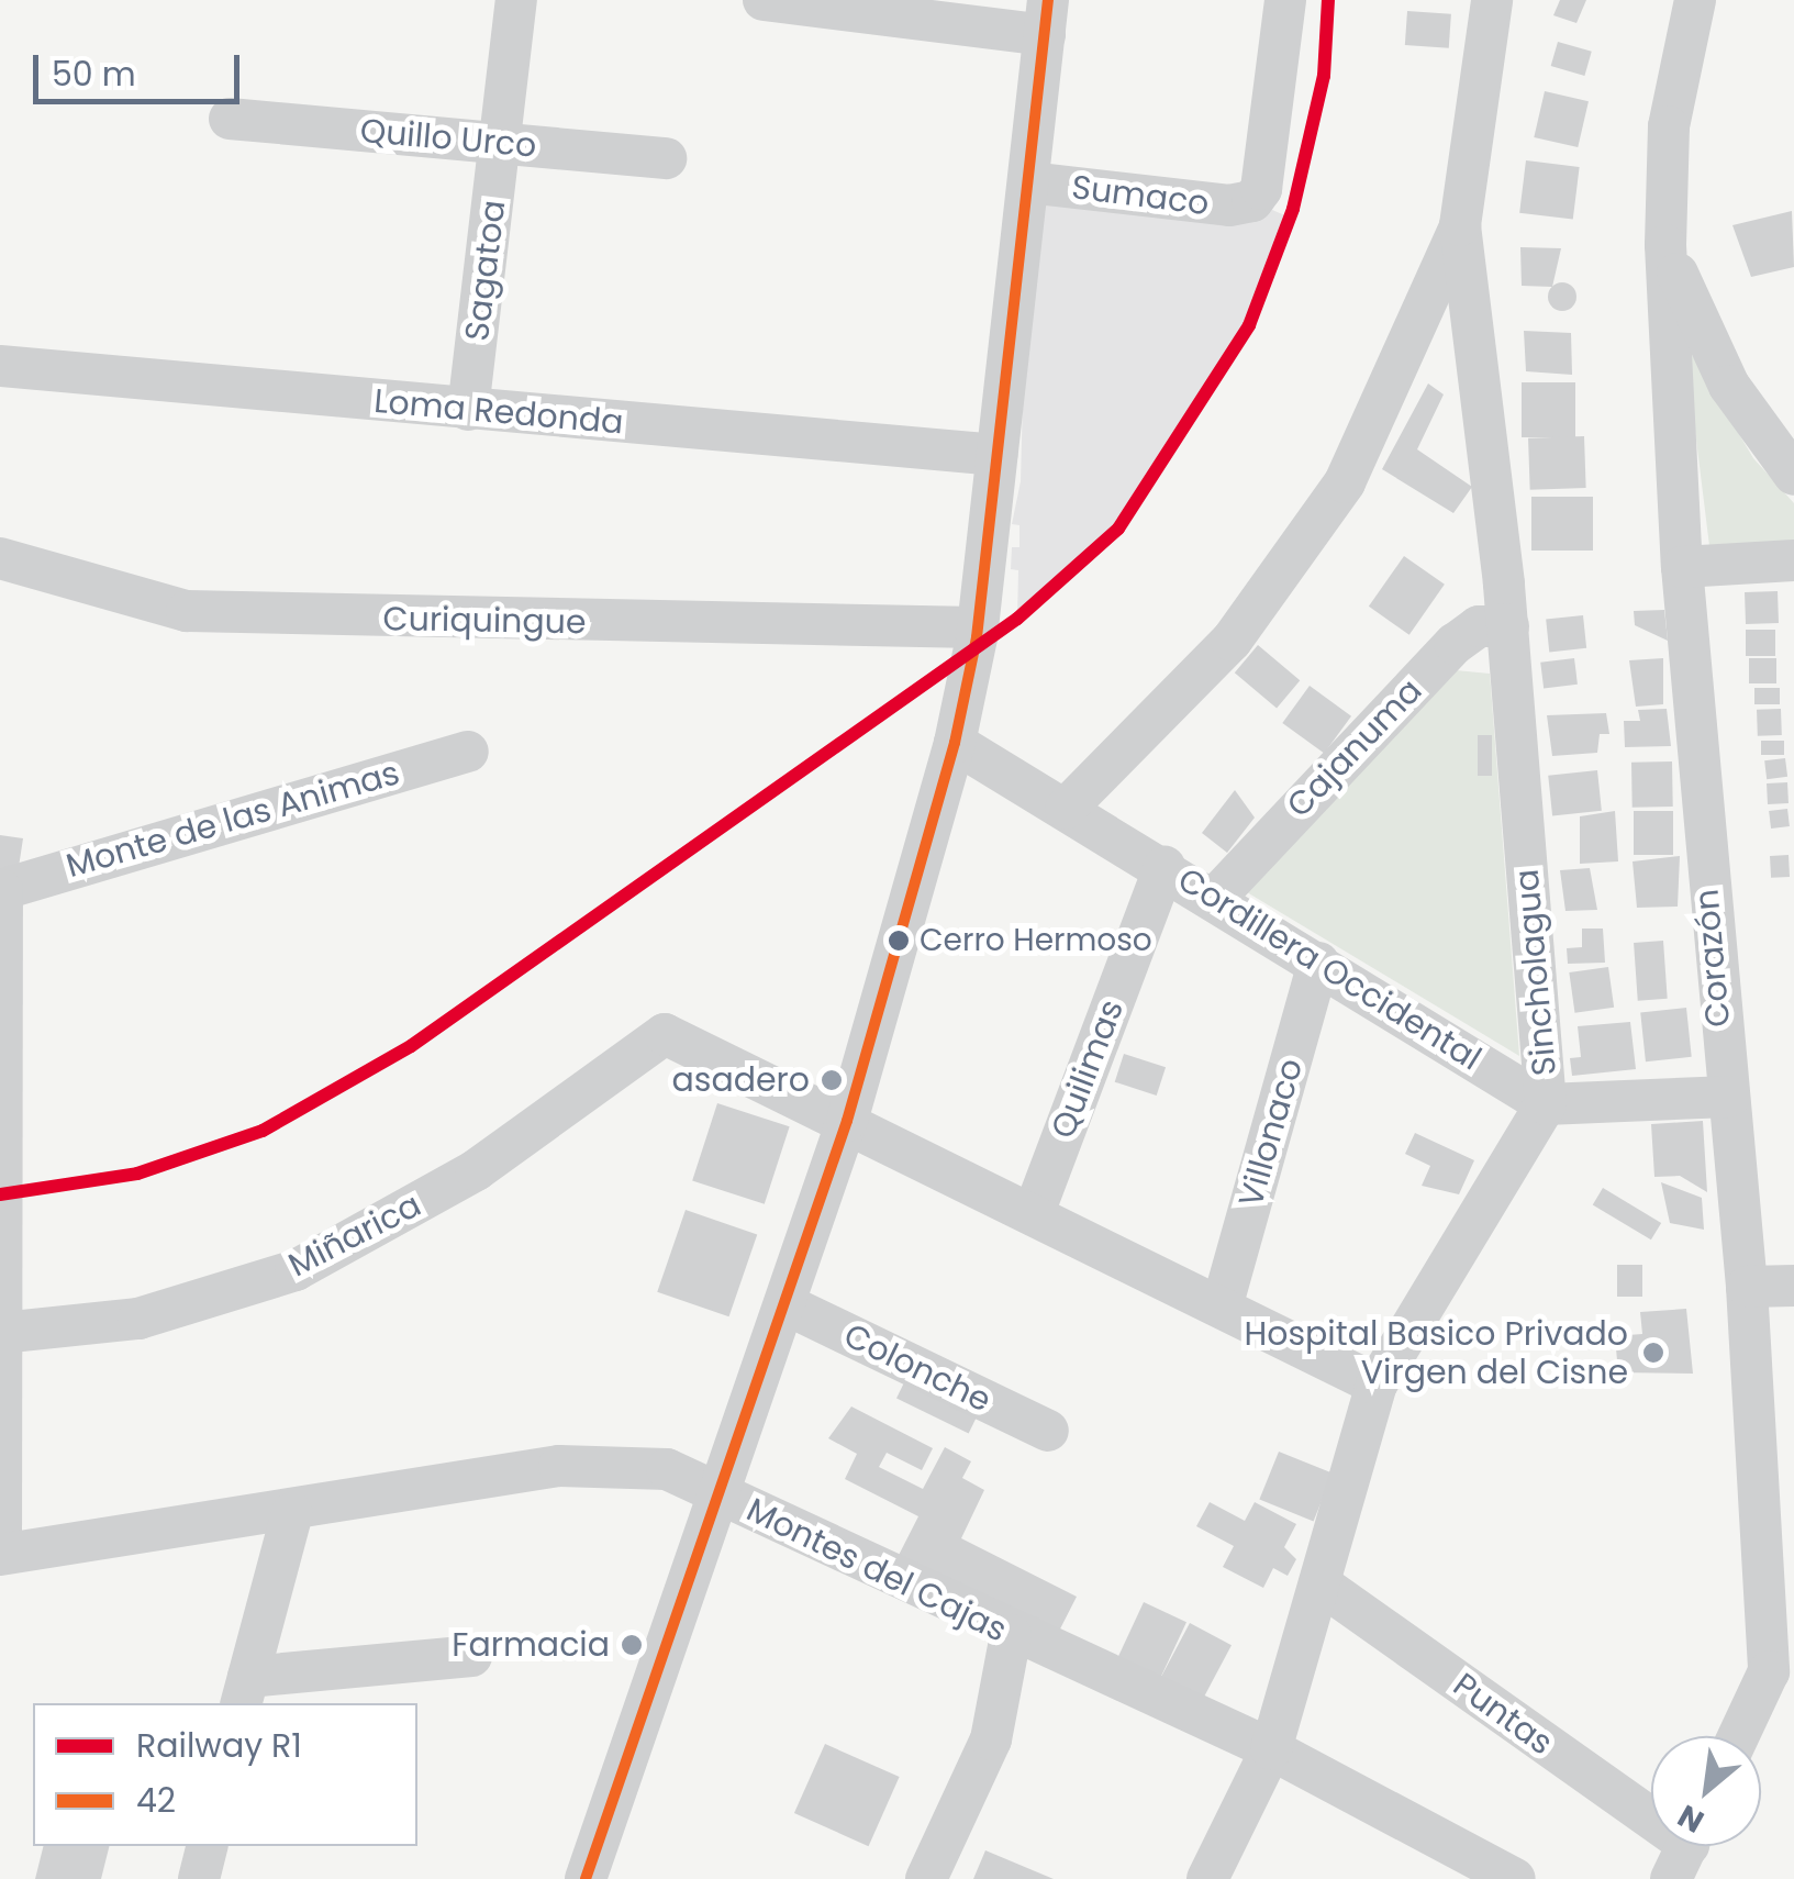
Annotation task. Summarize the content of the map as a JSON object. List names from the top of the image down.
{
  "streets": {
    "street": [
      "Quillo Urco",
      "Sumaco",
      "Sagatoa",
      "Loma Redonda",
      "Curiquingue",
      "Cajanuma",
      "Monte de las Animas",
      "Corazón",
      "Cordillera Occidental",
      "Sincholagua",
      "Quilimas",
      "Villonaco",
      "Miñarica",
      "Colonche",
      "Montes del Cajas",
      "Puntas"
    ]
  },
  "crossings": [
    ["Quillo Urco", "Sagatoa"],
    ["Sagatoa", "Loma Redonda"],
    ["Cajanuma", "Cordillera Occidental"],
    ["Cajanuma", "Sincholagua"],
    ["Cordillera Occidental", "Sincholagua"],
    ["Cordillera Occidental", "Quilimas"],
    ["Cordillera Occidental", "Villonaco"],
    ["Sincholagua", "Montes del Cajas"],
    ["Sincholagua", "Puntas"]
  ],
  "places": [
    "Cerro Hermoso",
    "asadero",
    "Hospital Basico Privado Virgen del Cisne",
    "Farmacia"
  ],
  "lines": ["rail line R1", "transit line 42"],
  "legend": ["Railway R1", "42"],
  "scale_bar": "50 m",
  "north": "bottom left"
}
